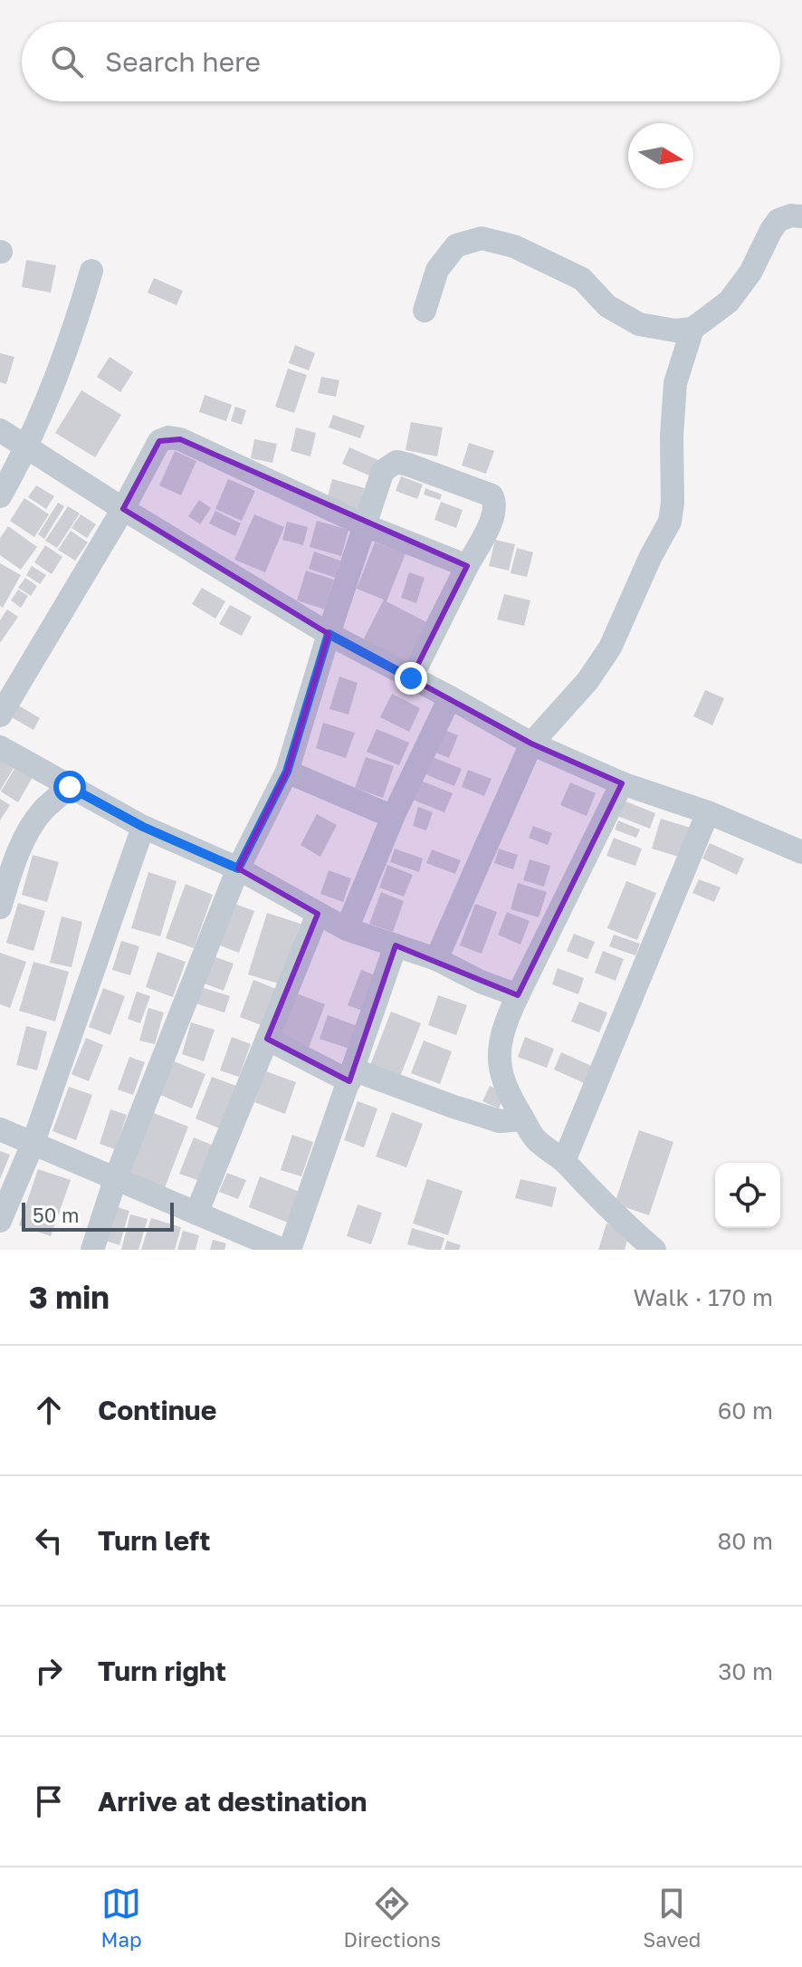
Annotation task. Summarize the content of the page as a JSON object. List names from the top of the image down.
{
  "scale_bar": "50 m",
  "north": "right",
  "page": {
    "search": "Search here",
    "scale": "50 m",
    "heading": ["3 min", "Walk · 170 m"],
    "list": [
      ["Continue", "60 m"],
      ["Turn left", "80 m"],
      ["Turn right", "30 m"],
      "Arrive at destination"
    ],
    "nav": ["Map", "Directions", "Saved"]
  }
}
